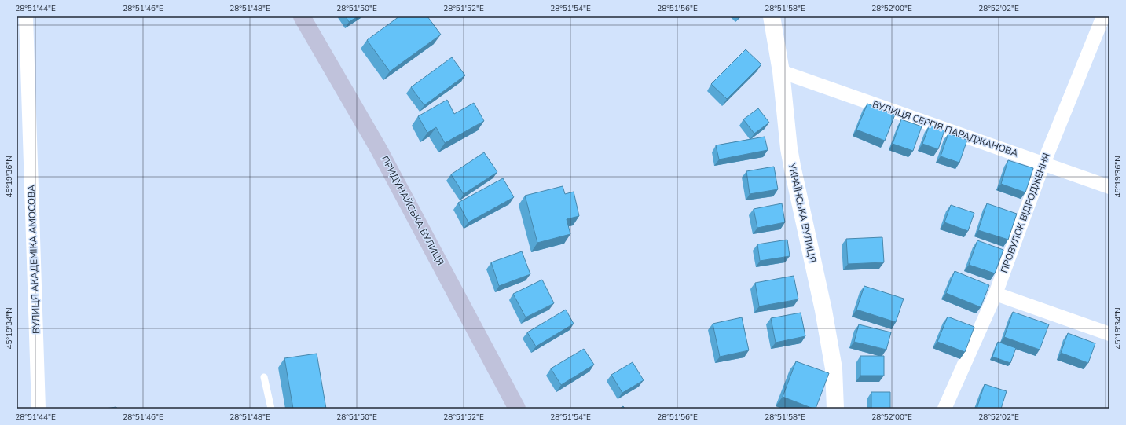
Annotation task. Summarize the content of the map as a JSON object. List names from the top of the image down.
{
  "streets": {
    "main road": ["ПРИДУНАЙСЬКА ВУЛИЦЯ"],
    "street": [
      "ВУЛИЦЯ СЕРГІЯ ПАРАДЖАНОВА",
      "УКРАЇНСЬКА ВУЛИЦЯ",
      "ПРОВУЛОК ВІДРОДЖЕННЯ",
      "ВУЛИЦЯ АКАДЕМІКА АМОСОВА"
    ]
  },
  "crossings": [
    ["ВУЛИЦЯ СЕРГІЯ ПАРАДЖАНОВА", "УКРАЇНСЬКА ВУЛИЦЯ"],
    ["ВУЛИЦЯ СЕРГІЯ ПАРАДЖАНОВА", "ПРОВУЛОК ВІДРОДЖЕННЯ"]
  ],
  "coordinates": [
    "28°51'44\"E",
    "28°51'46\"E",
    "28°51'48\"E",
    "28°51'50\"E",
    "28°51'52\"E",
    "28°51'54\"E",
    "28°51'56\"E",
    "28°51'58\"E",
    "28°52'00\"E",
    "28°52'02\"E",
    "45°19'36\"N",
    "45°19'34\"N"
  ]
}
